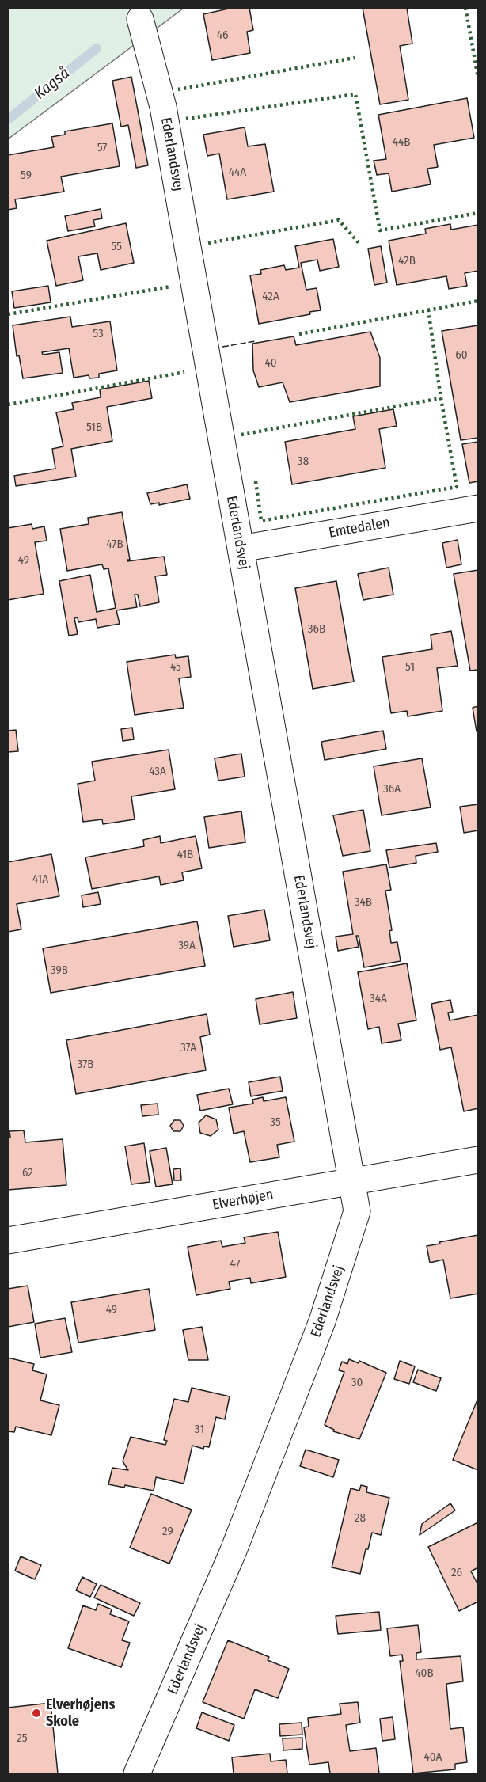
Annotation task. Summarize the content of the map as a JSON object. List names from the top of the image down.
{
  "streets": {
    "street": ["Ederlandsvej", "Emtedalen", "Elverhøjen"]
  },
  "crossings": [
    ["Ederlandsvej", "Emtedalen"],
    ["Ederlandsvej", "Elverhøjen"]
  ],
  "water": ["Kagså"],
  "places": ["Elverhøjens Skole"],
  "house_numbers": [
    "46",
    "44B",
    "57",
    "44A",
    "59",
    "55",
    "42B",
    "42A",
    "53",
    "60",
    "40",
    "51B",
    "38",
    "47B",
    "49",
    "36B",
    "45",
    "51",
    "43A",
    "36A",
    "41B",
    "41A",
    "34B",
    "39A",
    "39B",
    "34A",
    "37A",
    "37B",
    "35",
    "62",
    "47",
    "49",
    "30",
    "31",
    "28",
    "29",
    "26",
    "40B",
    "25",
    "40A"
  ]
}
